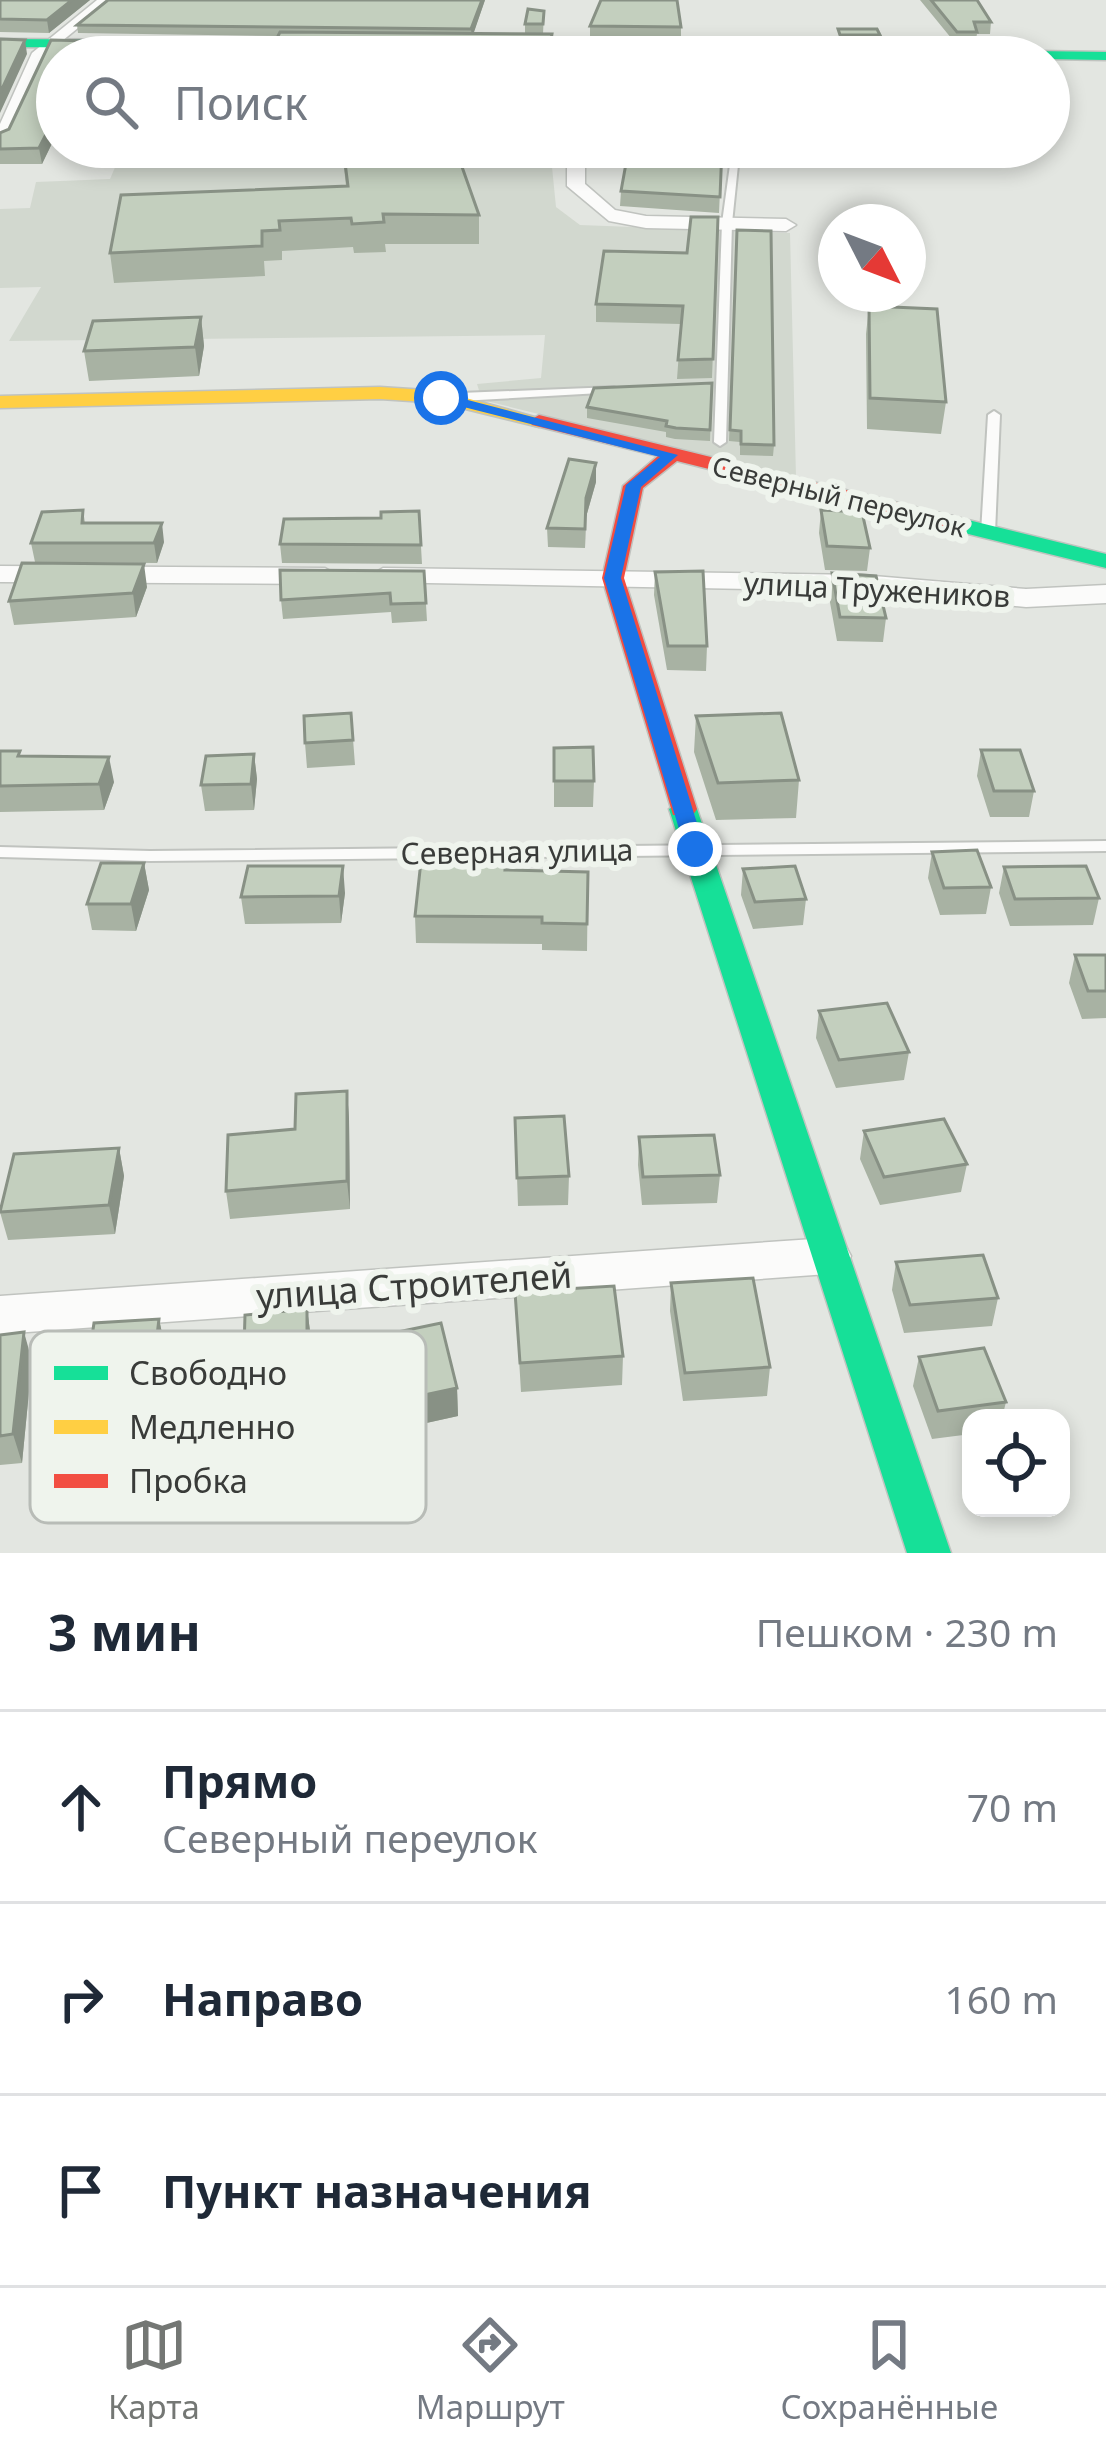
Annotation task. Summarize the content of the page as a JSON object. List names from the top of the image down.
{
  "streets": {
    "street": ["Северный переулок", "улица Тружеников", "улица Строителей"],
    "lane": ["Северная улица"]
  },
  "legend": ["Свободно", "Медленно", "Пробка"],
  "north": "bottom right",
  "page": {
    "search": "Поиск",
    "heading": ["3 мин", "Пешком · 230 m"],
    "list": [
      ["Прямо", "Северный переулок", "70 m"],
      ["Направо", "160 m"],
      "Пункт назначения"
    ],
    "nav": ["Карта", "Маршрут", "Сохранённые"]
  }
}
